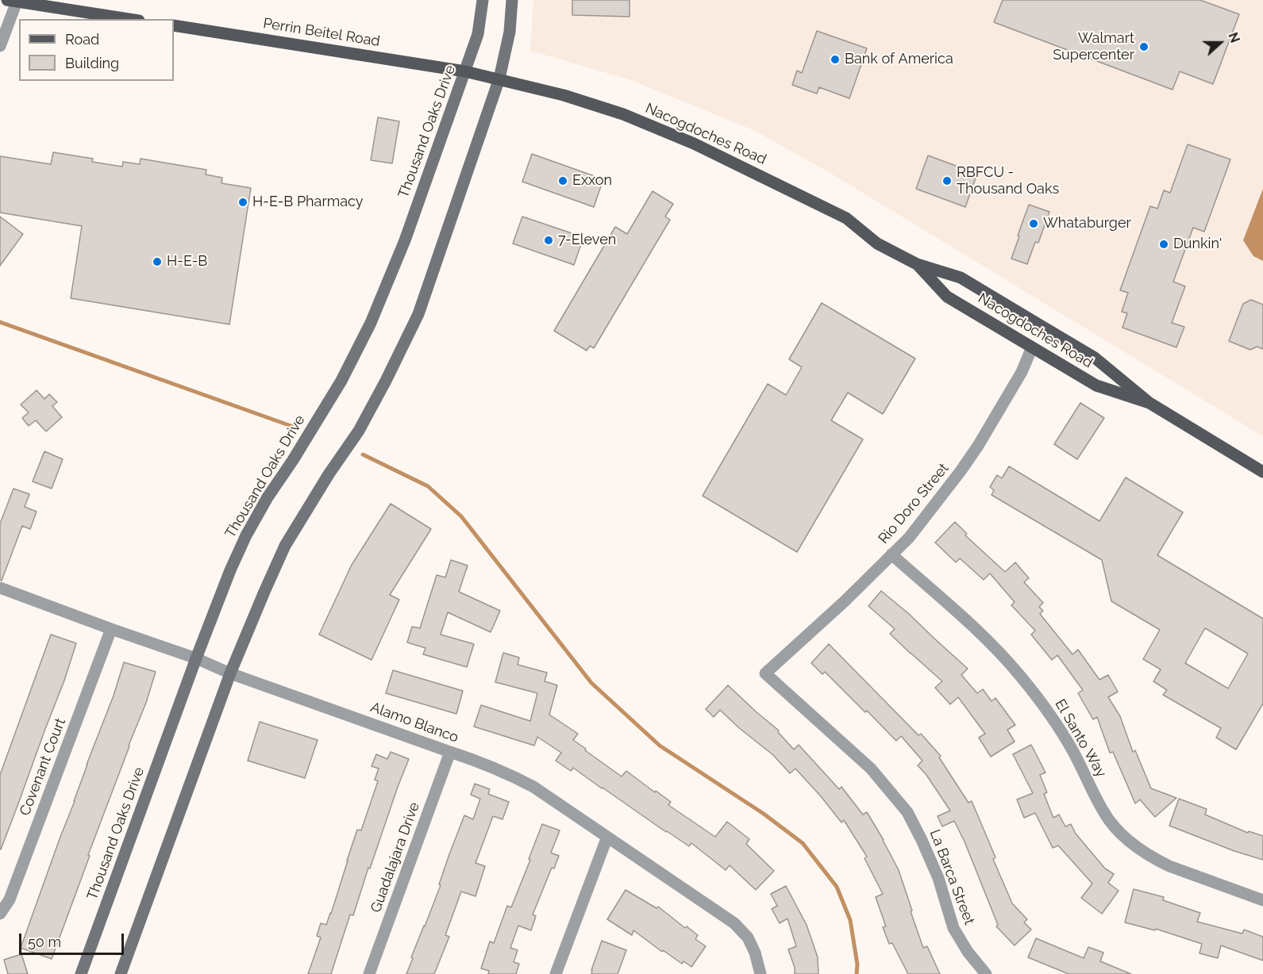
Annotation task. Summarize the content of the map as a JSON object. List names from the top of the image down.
{
  "streets": {
    "main road": ["Perrin Beitel Road", "Thousand Oaks Drive", "Nacogdoches Road"],
    "street": [
      "Rio Doro Street",
      "Alamo Blanco",
      "El Santo Way",
      "Covenant Court",
      "Guadalajara Drive",
      "La Barca Street"
    ]
  },
  "crossings": [
    ["Perrin Beitel Road", "Thousand Oaks Drive"],
    ["Perrin Beitel Road", "Nacogdoches Road"],
    ["Thousand Oaks Drive", "Nacogdoches Road"],
    ["Thousand Oaks Drive", "Alamo Blanco"],
    ["Nacogdoches Road", "Rio Doro Street"],
    ["Rio Doro Street", "El Santo Way"],
    ["Rio Doro Street", "La Barca Street"],
    ["Alamo Blanco", "Covenant Court"],
    ["Alamo Blanco", "Guadalajara Drive"]
  ],
  "places": [
    "Walmart Supercenter",
    "Bank of America",
    "Exxon",
    "RBFCU - Thousand Oaks",
    "H-E-B Pharmacy",
    "Whataburger",
    "7-Eleven",
    "Dunkin'",
    "H-E-B"
  ],
  "legend": ["Road", "Building"],
  "scale_bar": "50 m",
  "north": "right"
}
